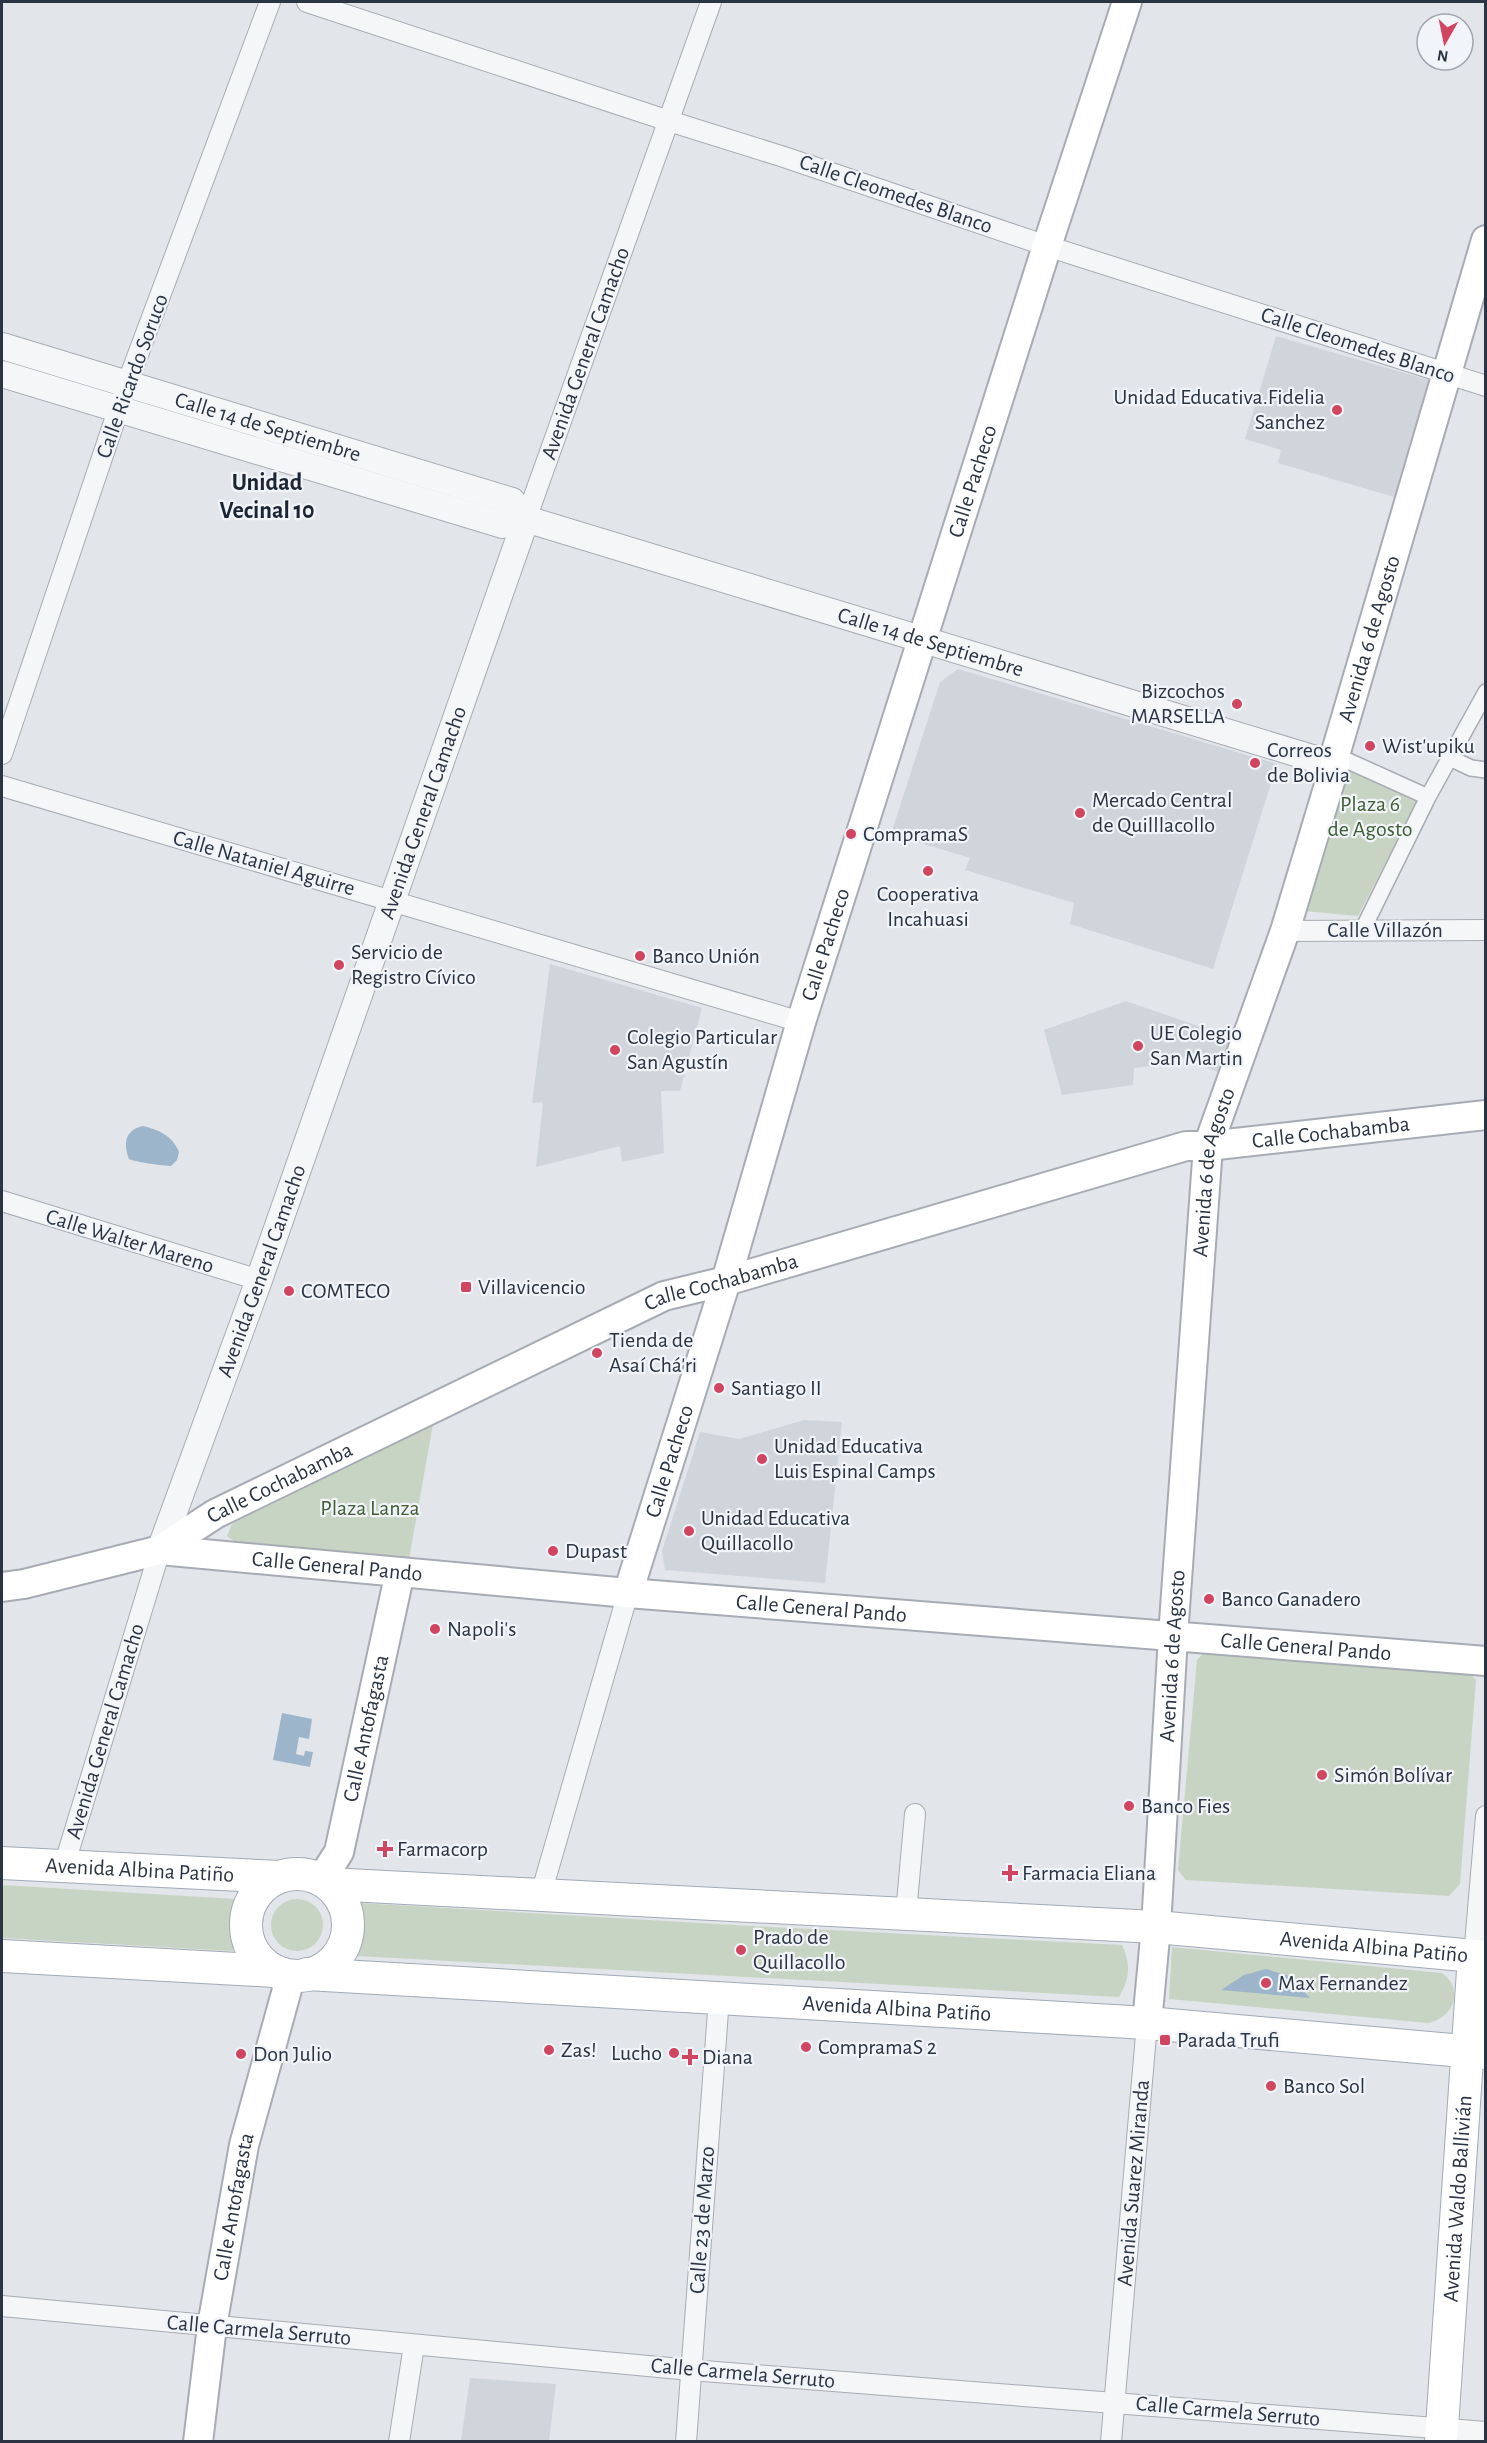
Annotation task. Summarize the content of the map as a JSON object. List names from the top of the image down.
{
  "streets": {
    "main road": [
      "Calle Pacheco",
      "Avenida 6 de Agosto",
      "Calle Cochabamba",
      "Calle General Pando",
      "Calle Antofagasta",
      "Avenida Albina Patiño",
      "Avenida Suarez Miranda",
      "Avenida Waldo Ballivián"
    ],
    "street": [
      "Calle Cleomedes Blanco",
      "Avenida General Camacho",
      "Calle Ricardo Soruco",
      "Calle 14 de Septiembre",
      "Calle Nataniel Aguirre",
      "Calle Villazón",
      "Calle Walter Mareno",
      "Calle 23 de Marzo",
      "Calle Carmela Serruto"
    ]
  },
  "crossings": [
    ["Calle Cleomedes Blanco", "Avenida General Camacho"],
    ["Calle Cleomedes Blanco", "Calle Pacheco"],
    ["Calle Cleomedes Blanco", "Avenida 6 de Agosto"],
    ["Avenida General Camacho", "Calle 14 de Septiembre"],
    ["Avenida General Camacho", "Calle Nataniel Aguirre"],
    ["Avenida General Camacho", "Calle Cochabamba"],
    ["Avenida General Camacho", "Calle Walter Mareno"],
    ["Avenida General Camacho", "Calle General Pando"],
    ["Avenida General Camacho", "Avenida Albina Patiño"],
    ["Calle Ricardo Soruco", "Calle 14 de Septiembre"],
    ["Calle 14 de Septiembre", "Calle Pacheco"],
    ["Calle 14 de Septiembre", "Avenida 6 de Agosto"],
    ["Calle Pacheco", "Calle Nataniel Aguirre"],
    ["Calle Pacheco", "Calle Cochabamba"],
    ["Calle Pacheco", "Calle General Pando"],
    ["Calle Pacheco", "Avenida Albina Patiño"],
    ["Avenida 6 de Agosto", "Calle Villazón"],
    ["Avenida 6 de Agosto", "Calle Cochabamba"],
    ["Avenida 6 de Agosto", "Calle General Pando"],
    ["Avenida 6 de Agosto", "Avenida Albina Patiño"],
    ["Avenida 6 de Agosto", "Avenida Suarez Miranda"],
    ["Calle Cochabamba", "Calle General Pando"],
    ["Calle General Pando", "Calle Antofagasta"],
    ["Calle Antofagasta", "Avenida Albina Patiño"],
    ["Calle Antofagasta", "Calle Carmela Serruto"],
    ["Avenida Albina Patiño", "Avenida Suarez Miranda"],
    ["Avenida Albina Patiño", "Avenida Waldo Ballivián"],
    ["Avenida Albina Patiño", "Calle 23 de Marzo"],
    ["Avenida Suarez Miranda", "Calle Carmela Serruto"],
    ["Avenida Waldo Ballivián", "Calle Carmela Serruto"],
    ["Calle 23 de Marzo", "Calle Carmela Serruto"]
  ],
  "districts": ["Unidad Vecinal 10"],
  "parks": ["Plaza 6 de Agosto", "Plaza Lanza"],
  "places": {
    "other": [
      "Unidad Educativa.Fidelia Sanchez",
      "Bizcochos MARSELLA",
      "Wist'upiku",
      "Correos de Bolivia",
      "Mercado Central de Quilllacollo",
      "CompramaS",
      "Cooperativa Incahuasi",
      "Banco Unión",
      "Servicio de Registro Cívico",
      "UE Colegio San Martin",
      "Colegio Particular San Agustín",
      "COMTECO",
      "Tienda de Asaí Chá'ri",
      "Santiago II",
      "Unidad Educativa Luis Espinal Camps",
      "Unidad Educativa Quillacollo",
      "Dupast",
      "Banco Ganadero",
      "Napoli's",
      "Simón Bolívar",
      "Banco Fies",
      "Prado de Quillacollo",
      "Max Fernandez",
      "CompramaS 2",
      "Zas!",
      "Lucho",
      "Don Julio",
      "Banco Sol"
    ],
    "transit": ["Villavicencio", "Parada Trufi"],
    "health": ["Farmacorp", "Farmacia Eliana", "Diana"]
  },
  "north": "bottom"
}
